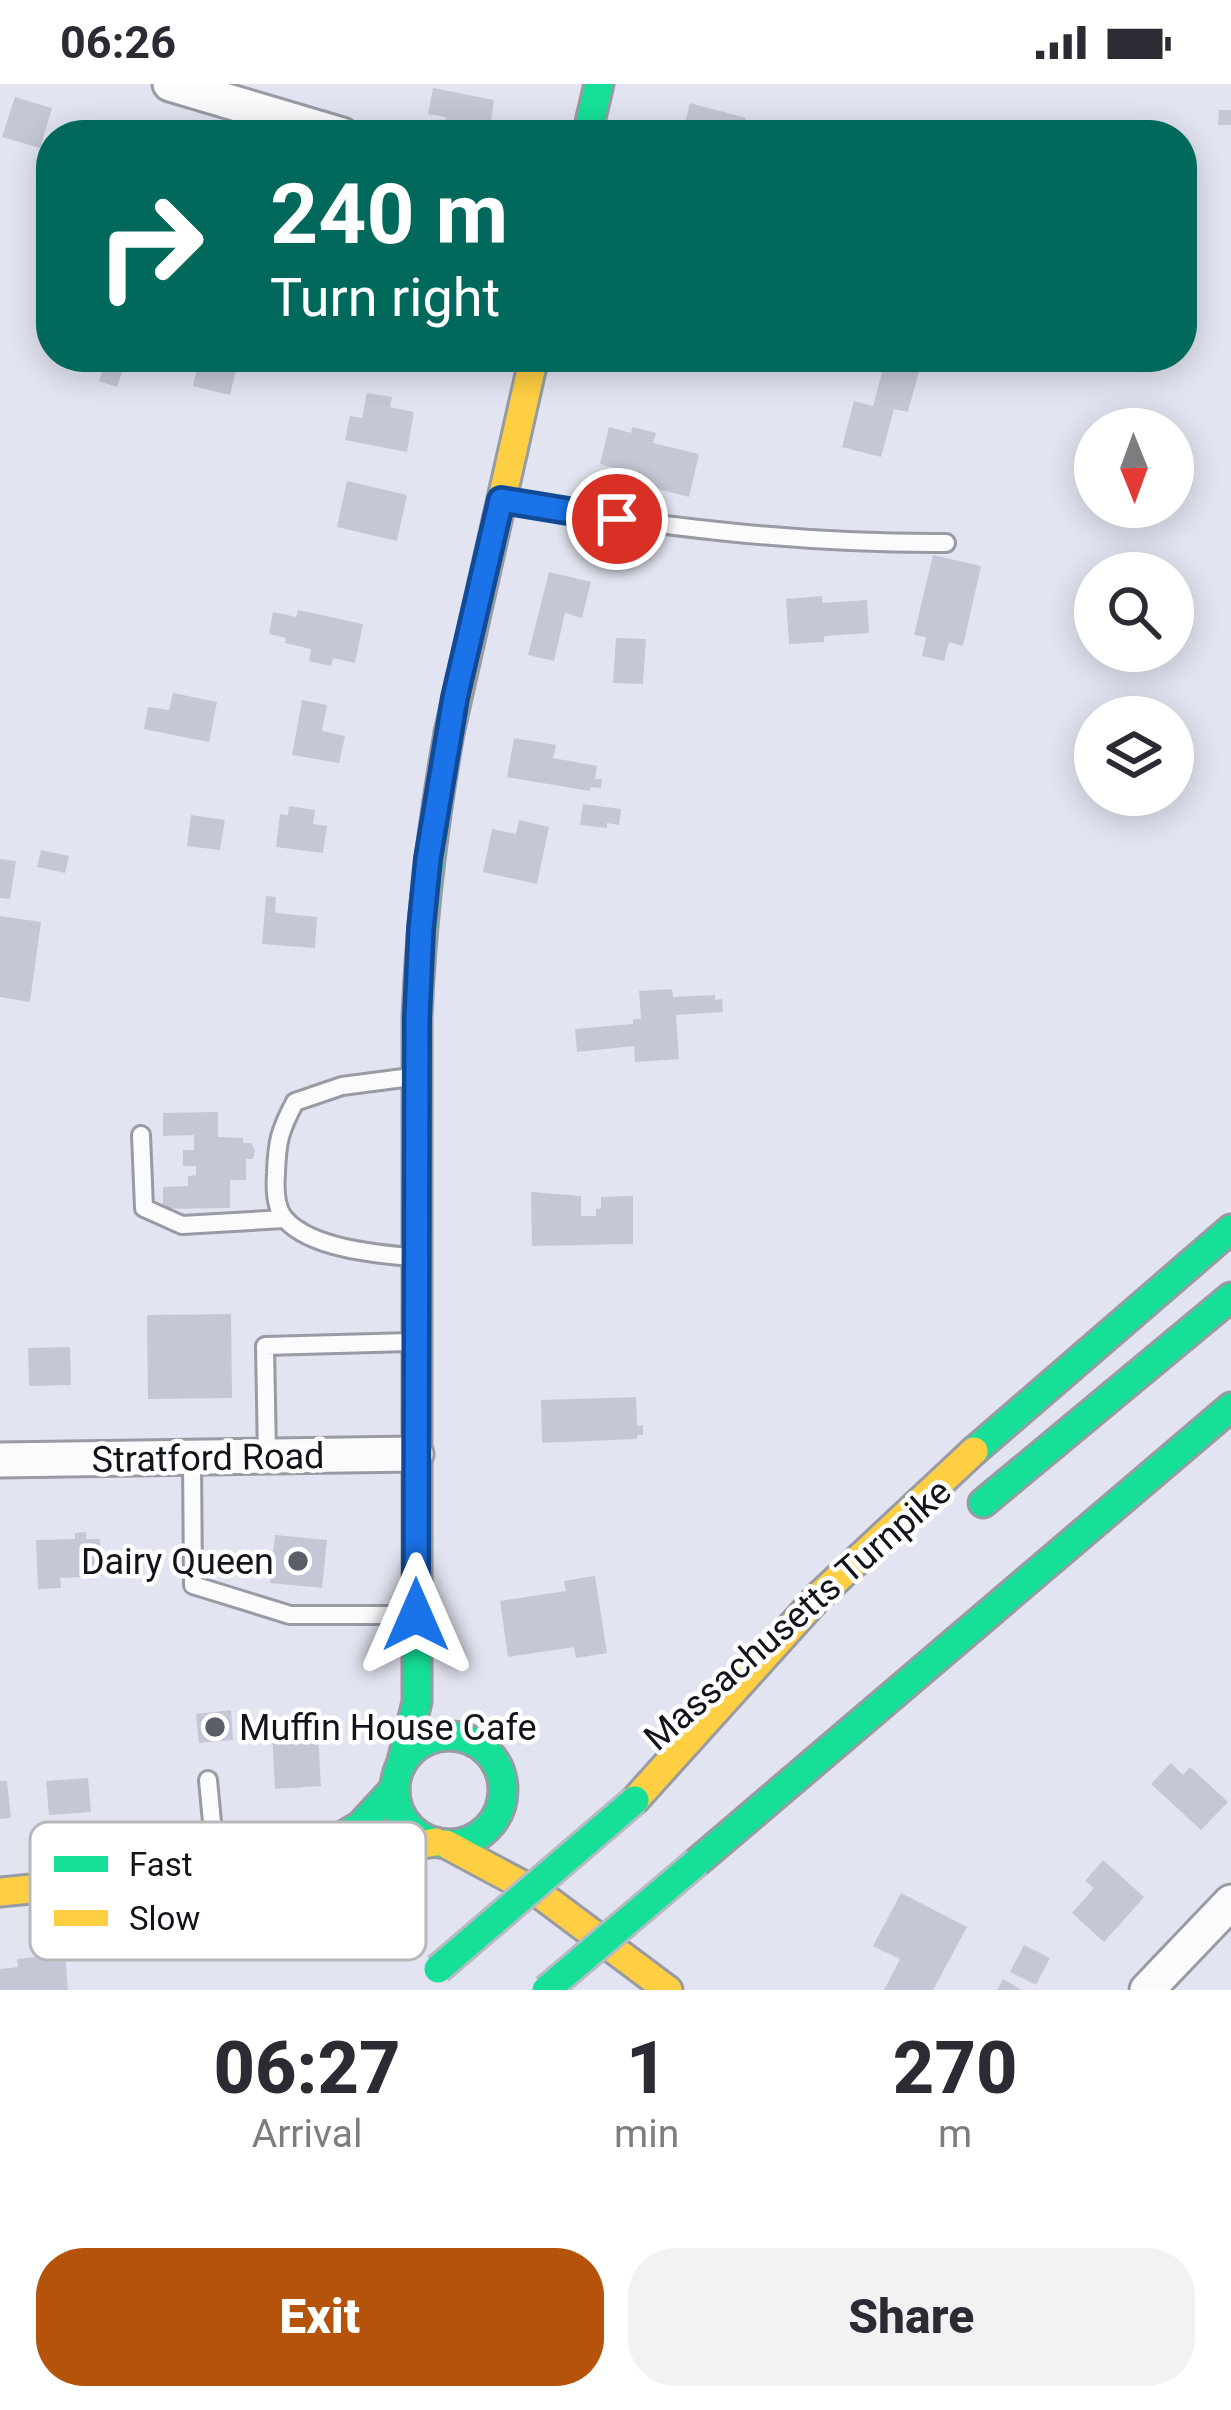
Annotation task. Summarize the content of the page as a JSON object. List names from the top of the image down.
{
  "streets": {
    "main road": ["Massachusetts Turnpike"],
    "street": ["Stratford Road"]
  },
  "places": ["Dairy Queen", "Muffin House Cafe"],
  "legend": ["Fast", "Slow"],
  "north": "bottom",
  "page": {
    "status": "06:26",
    "turn": ["240 m", "Turn right"],
    "eta": [
      "06:27",
      "Arrival",
      "1",
      "min",
      "270",
      "m"
    ],
    "buttons": ["Exit", "Share"]
  }
}
